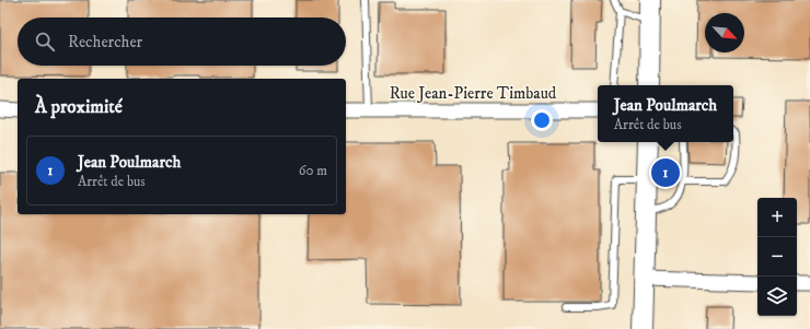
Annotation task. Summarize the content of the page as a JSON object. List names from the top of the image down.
{
  "streets": {
    "street": ["Rue Jean-Pierre Timbaud"]
  },
  "north": "bottom right",
  "page": {
    "search": "Rechercher",
    "heading": "À proximité",
    "popup": ["Jean Poulmarch", "Arrêt de bus"],
    "list": [
      {
        "mark": "1",
        "name": "Jean Poulmarch",
        "note": "Arrêt de bus",
        "value": "60 m"
      }
    ],
    "pins": "1",
    "map_buttons": ["+", "−"]
  }
}
